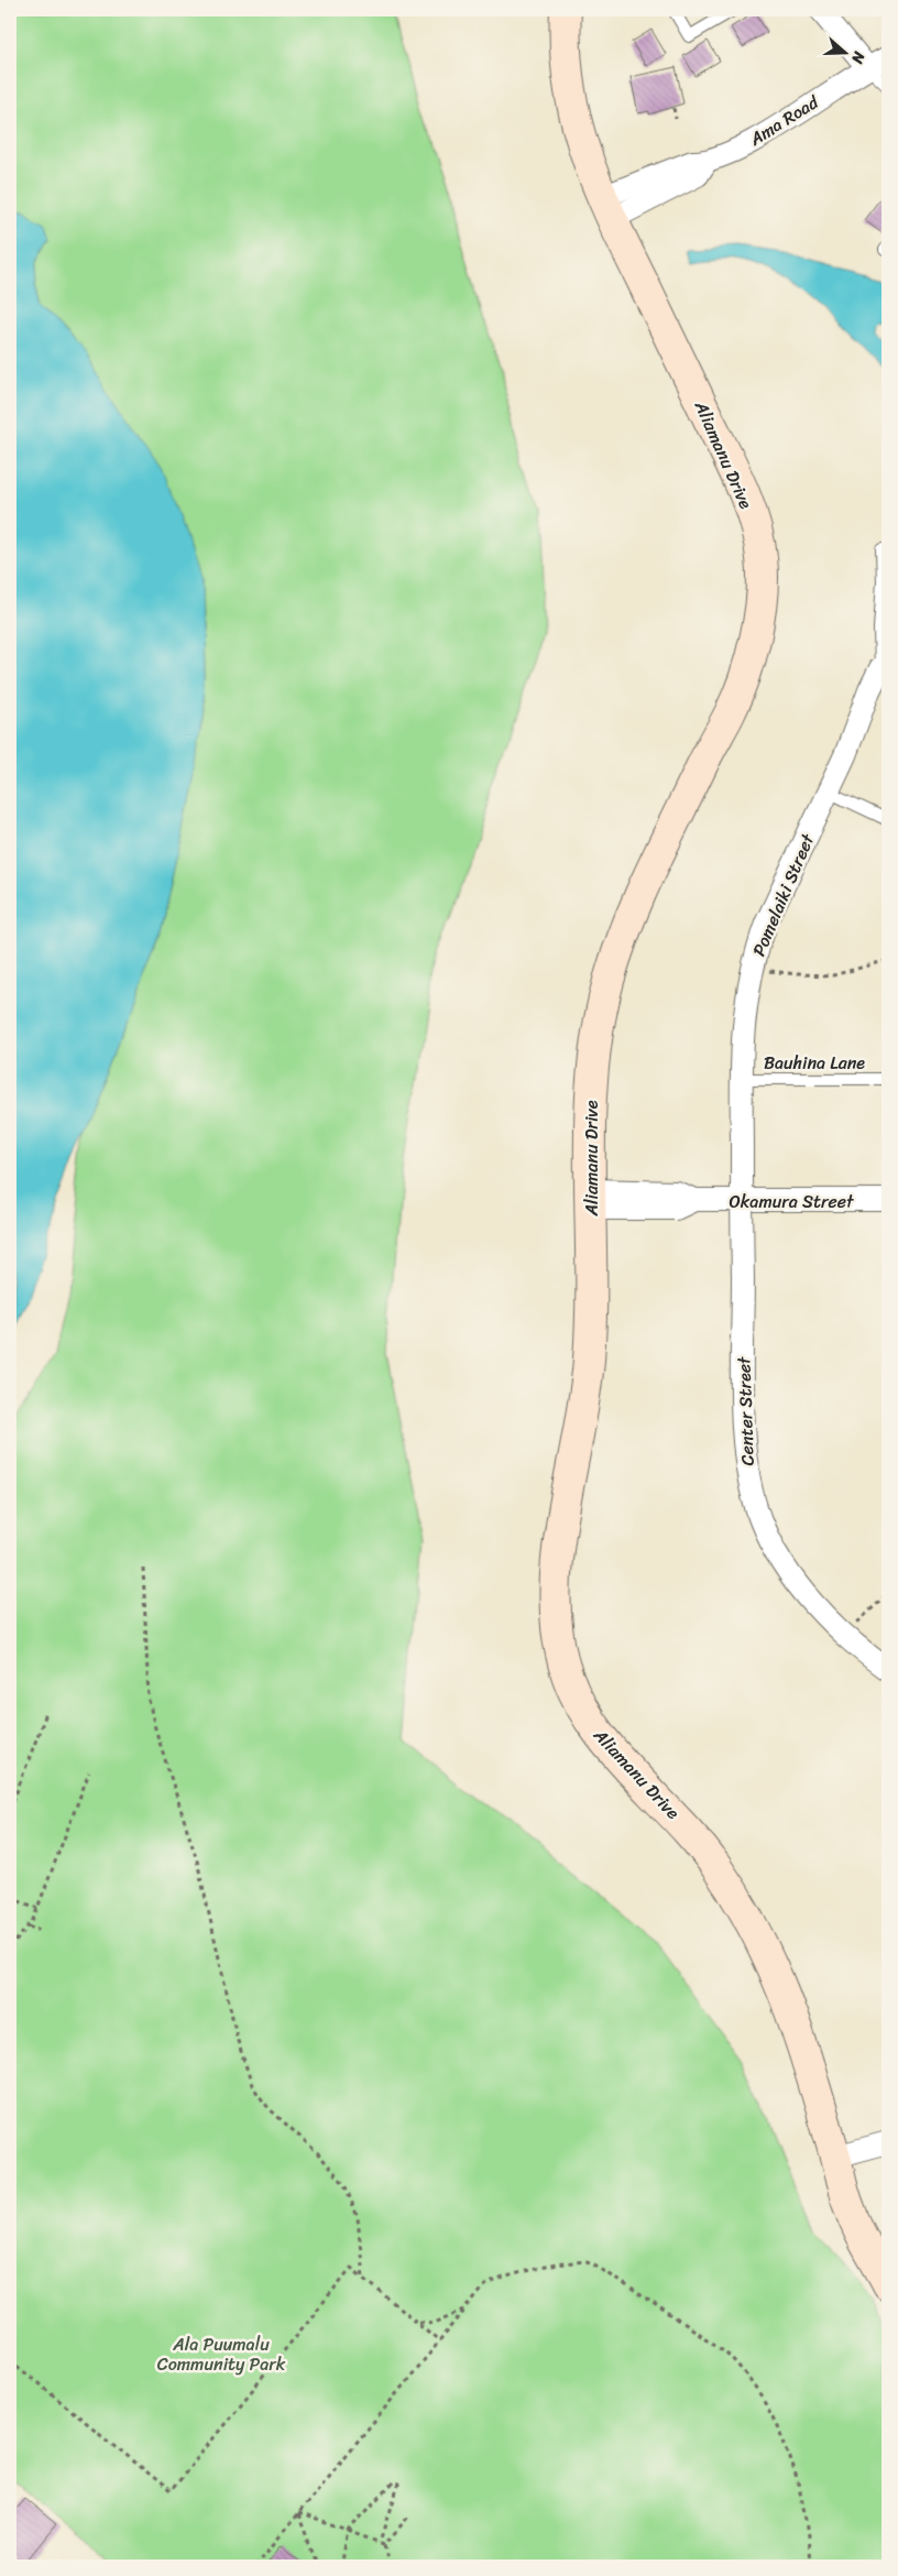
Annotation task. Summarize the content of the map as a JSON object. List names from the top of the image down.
{
  "streets": {
    "street": [
      "Ama Road",
      "Aliamanu Drive",
      "Pomelaiki Street",
      "Okamura Street",
      "Center Street"
    ],
    "lane": ["Bauhina Lane"]
  },
  "crossings": [
    ["Ama Road", "Aliamanu Drive"],
    ["Aliamanu Drive", "Okamura Street"],
    ["Pomelaiki Street", "Bauhina Lane"],
    ["Pomelaiki Street", "Okamura Street"],
    ["Pomelaiki Street", "Center Street"],
    ["Okamura Street", "Center Street"]
  ],
  "parks": ["Ala Puumalu Community Park"],
  "north": "right"
}
